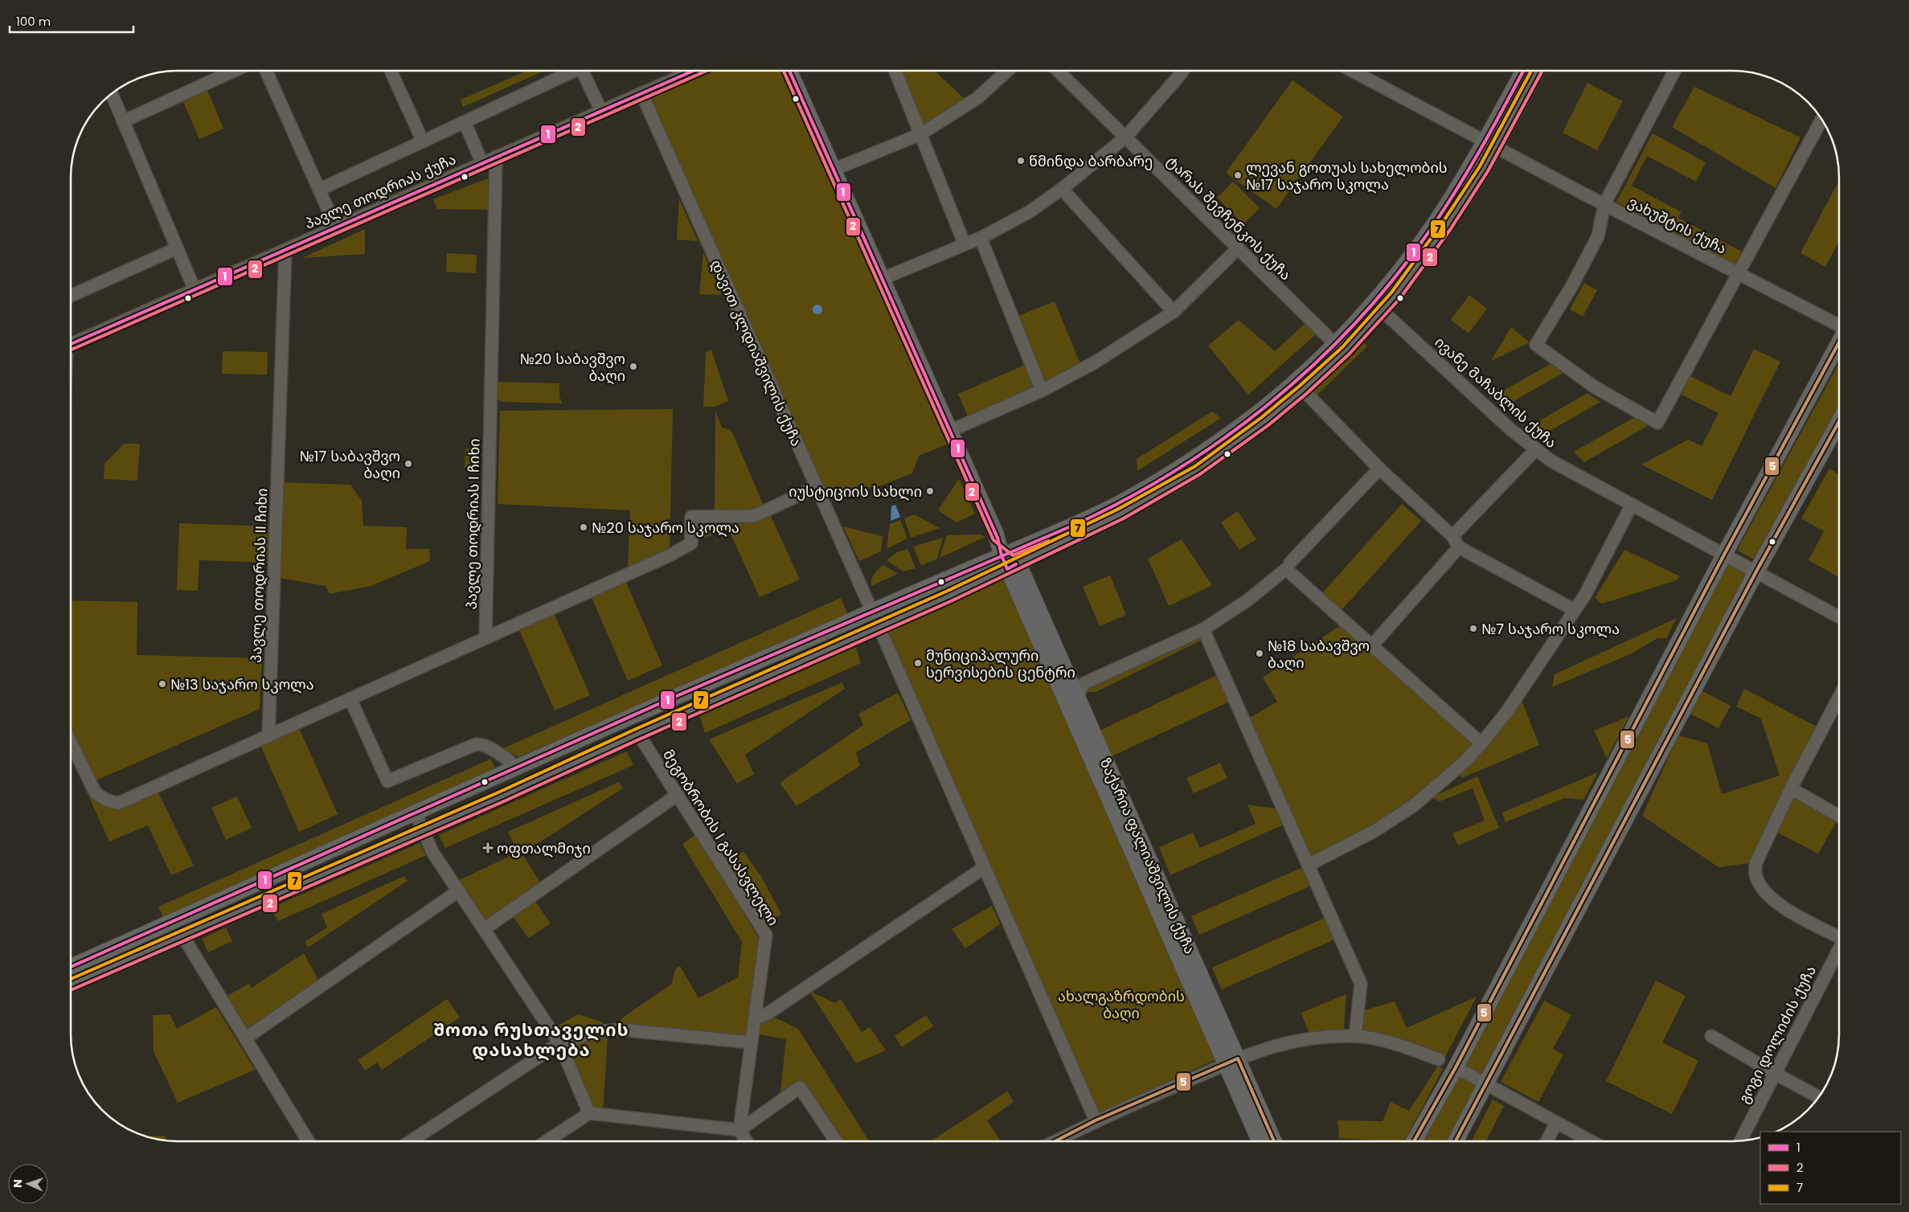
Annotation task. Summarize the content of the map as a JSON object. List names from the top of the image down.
{
  "streets": {
    "main road": ["ზაქარია ფალიაშვილის ქუჩა"],
    "street": [
      "პავლე თოდრიას ქუჩა",
      "ტარას შევჩენკოს ქუჩა",
      "ვახუშტის ქუჩა",
      "დავით კლდიაშვილის ქუჩა",
      "ივანე მაჩაბლის ქუჩა",
      "პავლე თოდრიას I ჩიხი",
      "პავლე თოდრიას II ჩიხი",
      "მეგობრობის I გასასვლელი",
      "გოგი დოლიძის ქუჩა"
    ]
  },
  "crossings": [
    ["პავლე თოდრიას ქუჩა", "დავით კლდიაშვილის ქუჩა"],
    ["პავლე თოდრიას ქუჩა", "პავლე თოდრიას I ჩიხი"],
    ["პავლე თოდრიას ქუჩა", "პავლე თოდრიას II ჩიხი"]
  ],
  "districts": ["შოთა რუსთაველის დასახლება"],
  "parks": ["ახალგაზრდობის ბაღი"],
  "places": {
    "other": [
      "წმინდა ბარბარე",
      "ლევან გოთუას სახელობის №17 საჯარო სკოლა",
      "№20 საბავშვო ბაღი",
      "№17 საბავშვო ბაღი",
      "იუსტიციის სახლი",
      "№20 საჯარო სკოლა",
      "№7 საჯარო სკოლა",
      "№18 საბავშვო ბაღი",
      "მუნიციპალური სერვისების ცენტრი",
      "№13 საჯარო სკოლა"
    ],
    "health": ["ოფთალმიჯი"]
  },
  "lines": [
    "transit line 1",
    "transit line 2",
    "transit line 7",
    "transit line 5"
  ],
  "legend": ["1", "2", "7"],
  "scale_bar": "100 m",
  "north": "left"
}
